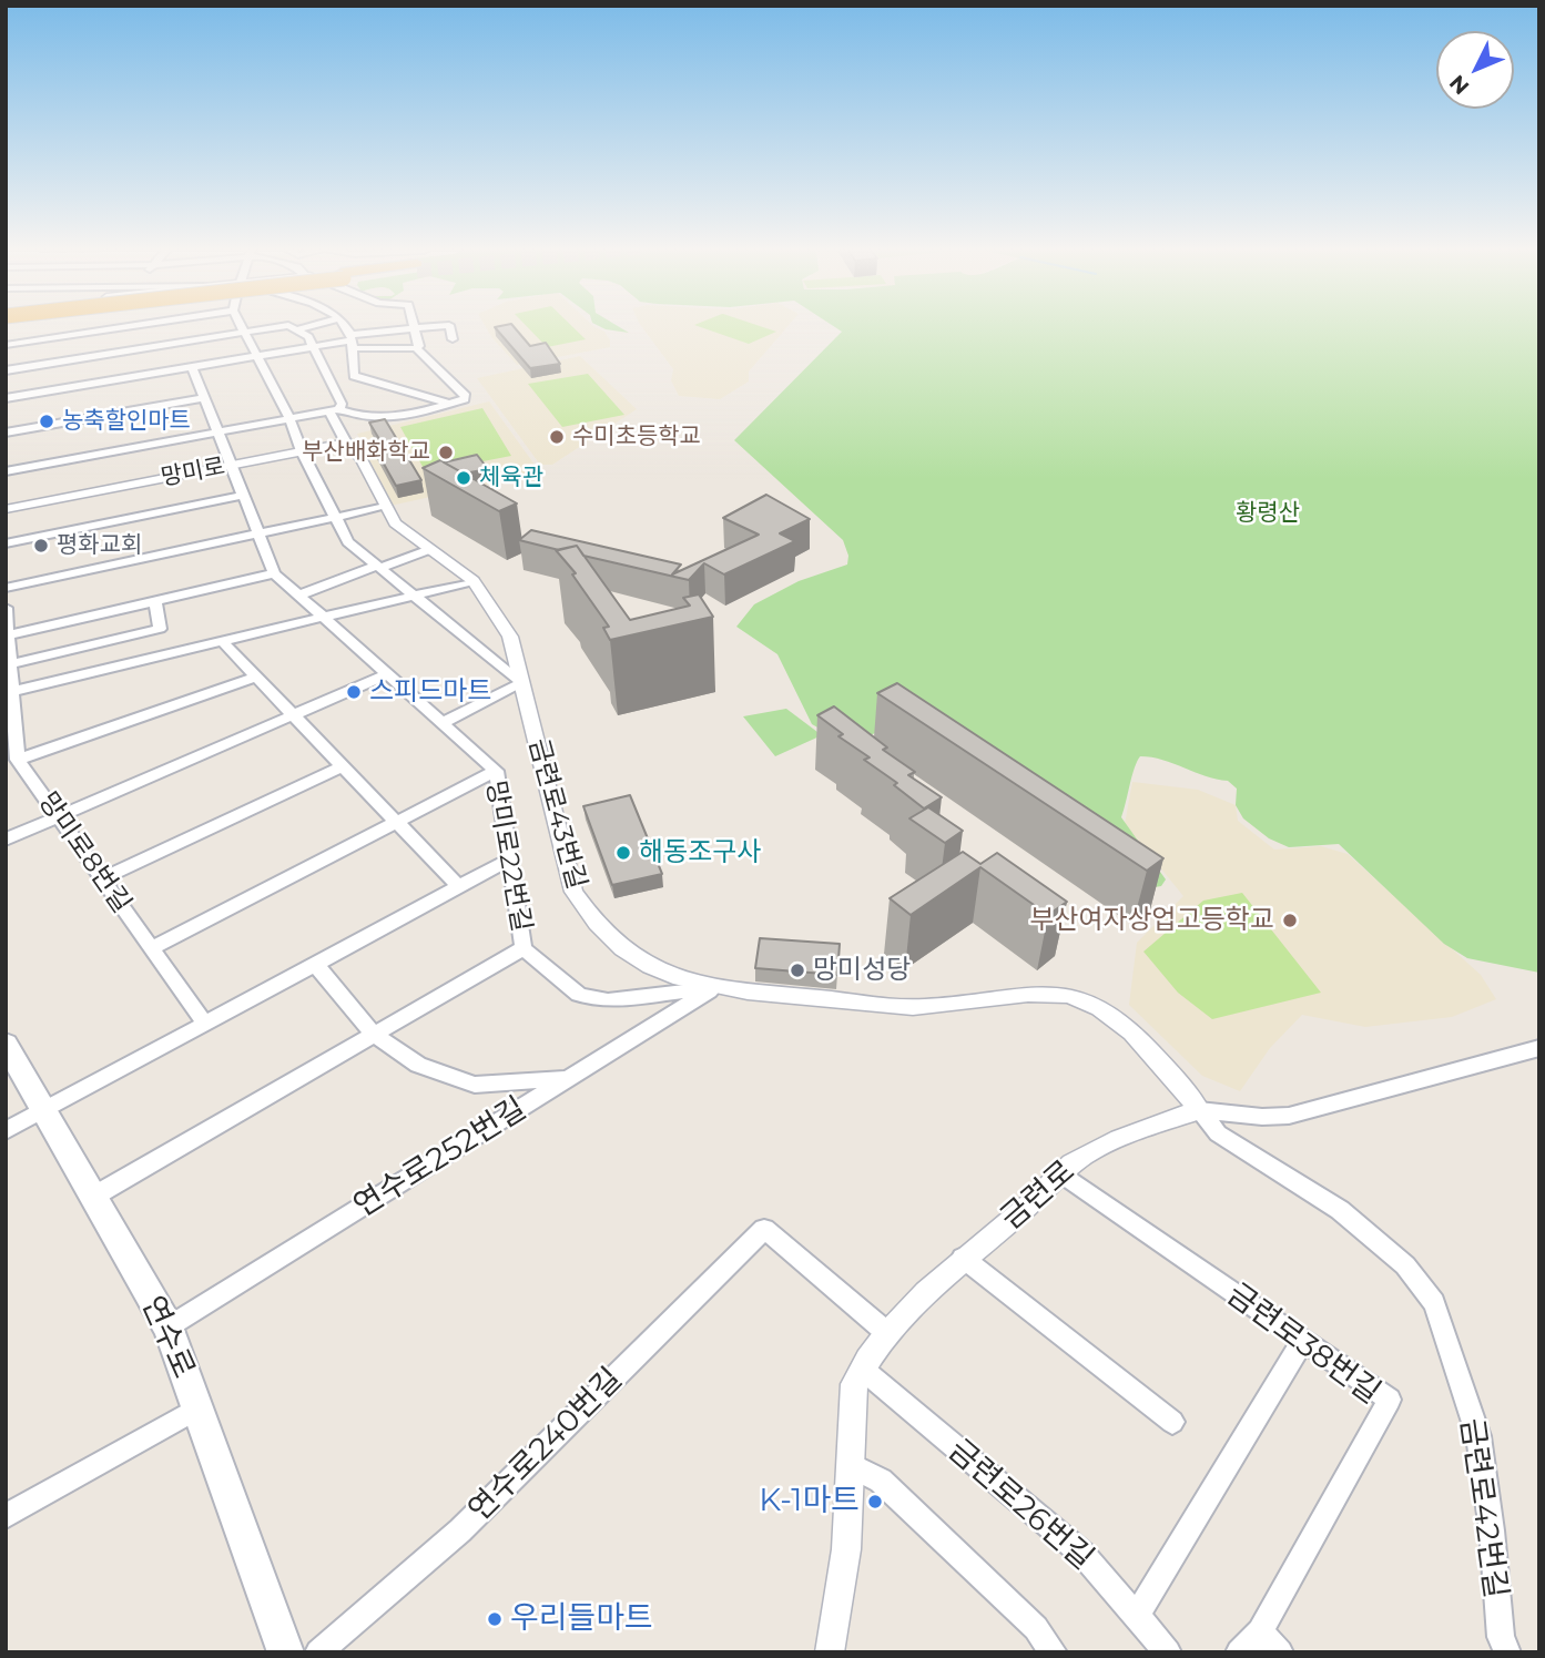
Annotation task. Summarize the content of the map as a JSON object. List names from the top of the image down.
{
  "streets": {
    "main road": ["연수로"],
    "street": [
      "망미로",
      "금련로43번길",
      "망미로8번길",
      "망미로22번길",
      "연수로252번길",
      "금련로",
      "금련로38번길",
      "연수로240번길",
      "금련로26번길",
      "금련로42번길"
    ]
  },
  "crossings": [
    ["망미로", "망미로22번길"],
    ["금련로43번길", "망미로22번길"],
    ["금련로43번길", "연수로252번길"],
    ["금련로43번길", "금련로"],
    ["금련로43번길", "금련로42번길"],
    ["망미로22번길", "연수로252번길"],
    ["연수로252번길", "연수로"],
    ["금련로", "금련로38번길"],
    ["금련로", "연수로240번길"],
    ["금련로", "금련로26번길"],
    ["금련로", "금련로42번길"]
  ],
  "parks": ["황령산"],
  "places": [
    "농축할인마트",
    "수미초등학교",
    "부산배화학교",
    "체육관",
    "평화교회",
    "스피드마트",
    "해동조구사",
    "부산여자상업고등학교",
    "망미성당",
    "K-1마트",
    "우리들마트"
  ],
  "north": "bottom left"
}
